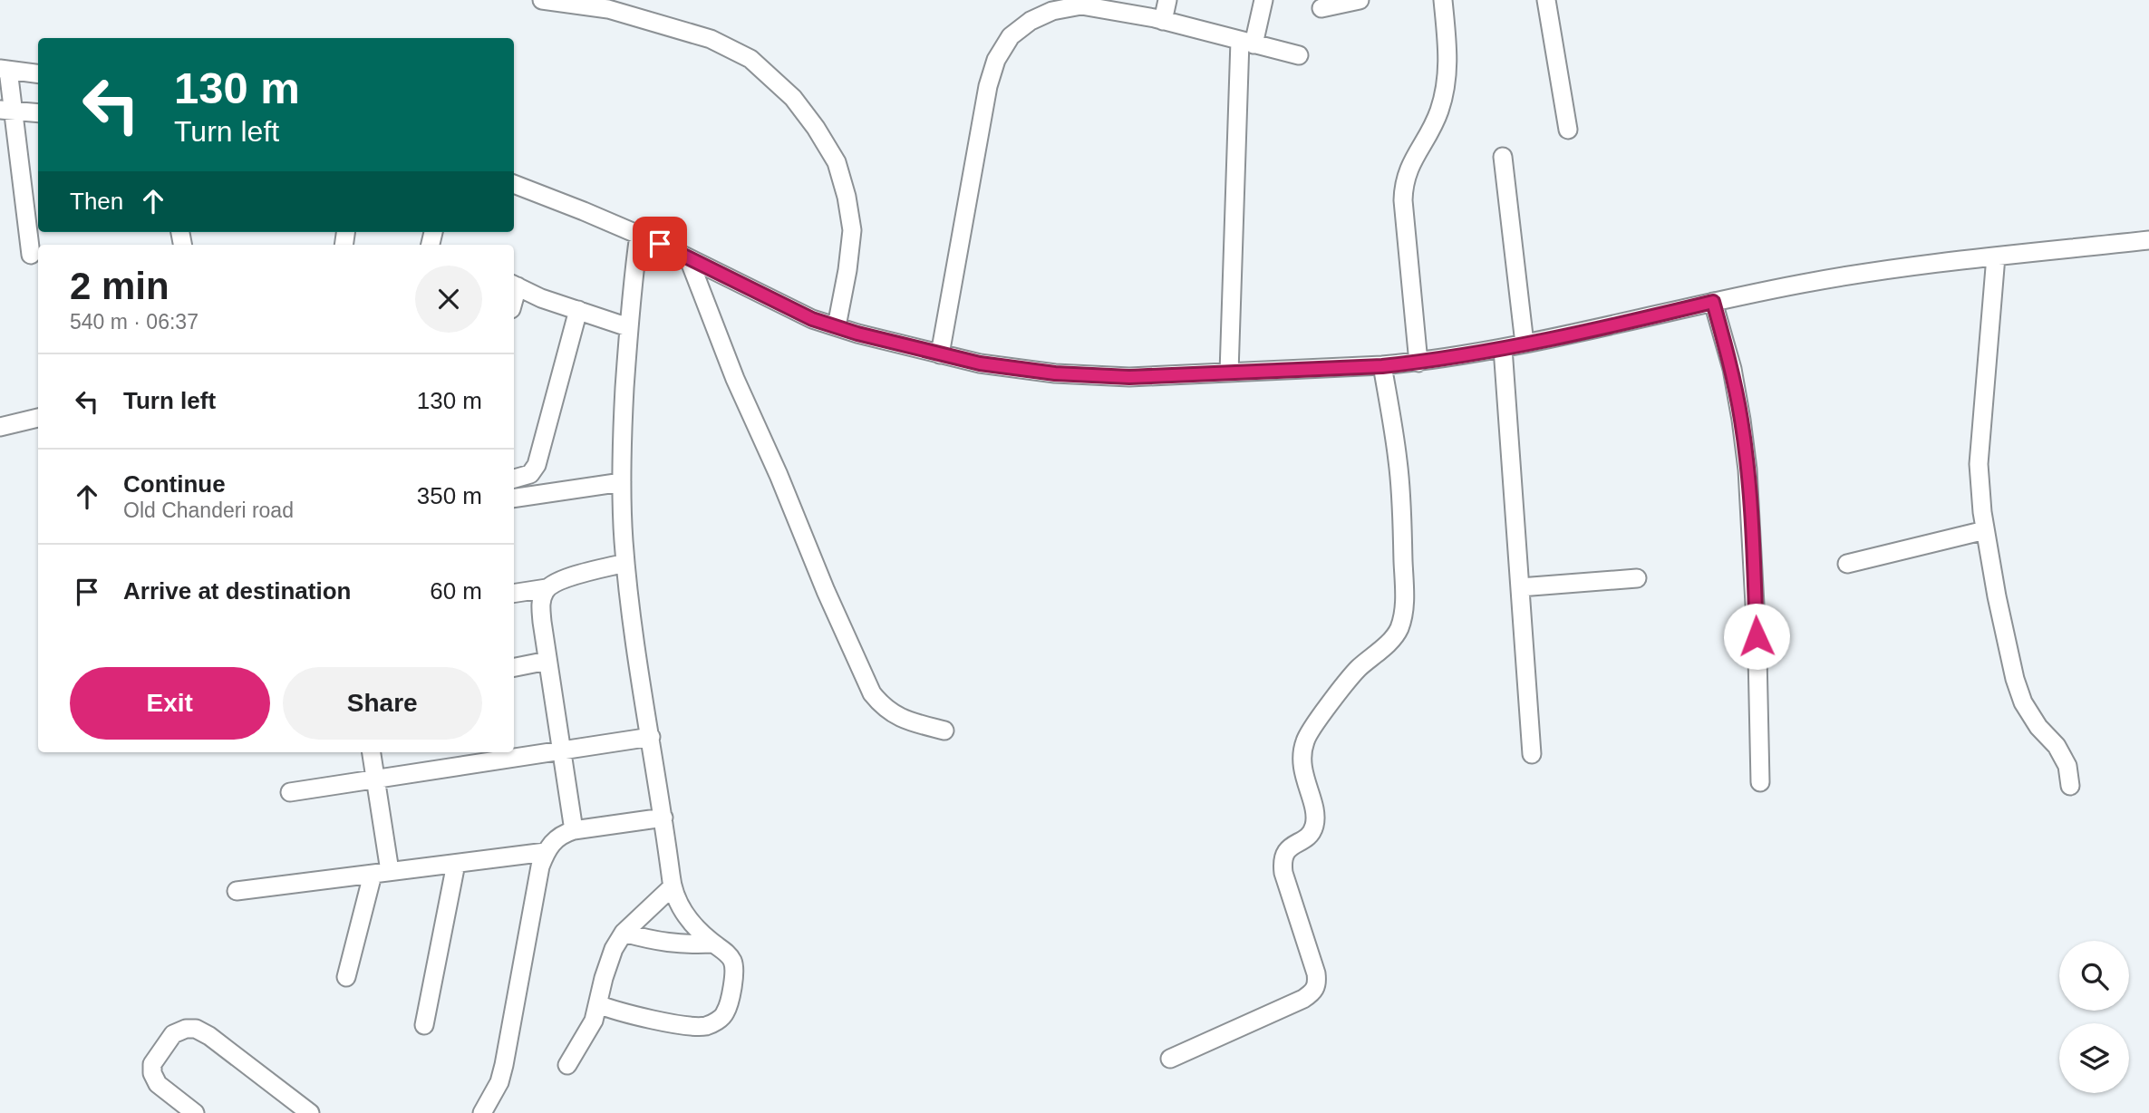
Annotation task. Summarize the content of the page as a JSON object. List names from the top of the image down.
{
  "page": {
    "turn": ["130 m", "Turn left"],
    "then": "Then",
    "heading": ["2 min", "540 m · 06:37"],
    "list": [
      {
        "name": "Turn left",
        "value": "130 m"
      },
      {
        "name": "Continue",
        "note": "Old Chanderi road",
        "value": "350 m"
      },
      {
        "name": "Arrive at destination",
        "value": "60 m"
      }
    ],
    "buttons": ["Exit", "Share"]
  }
}
